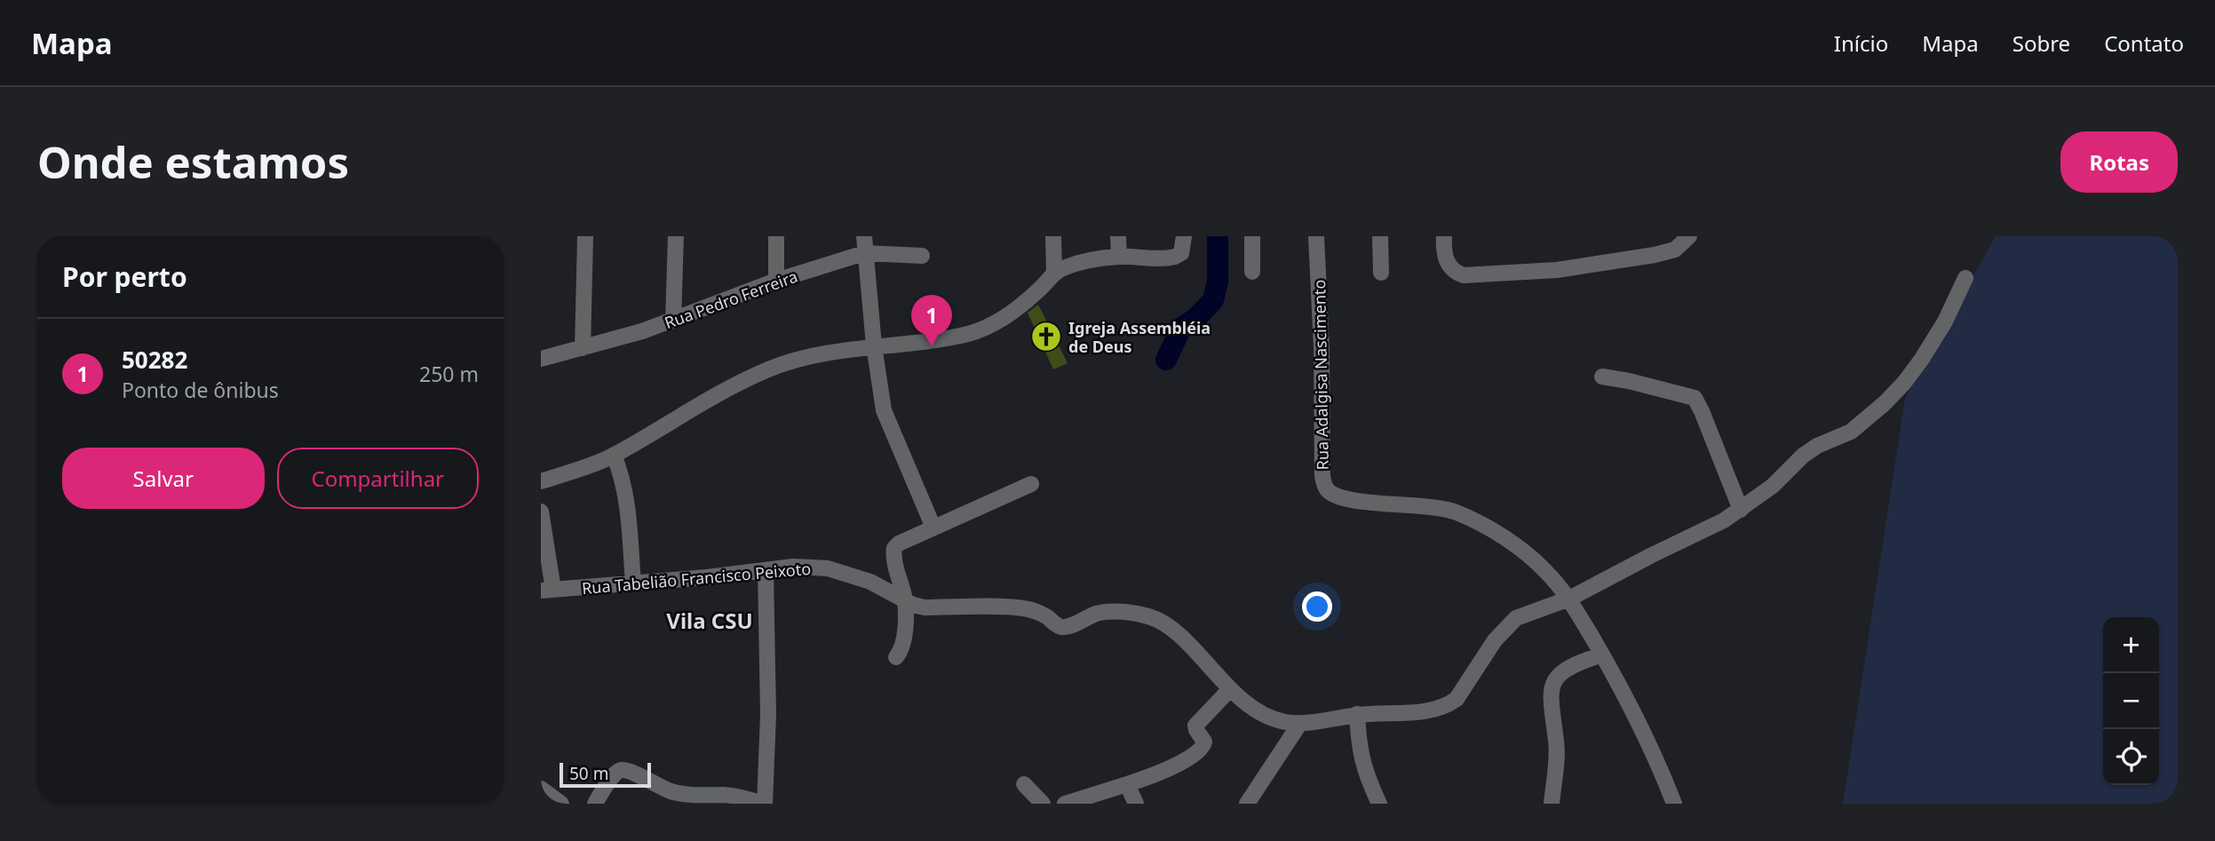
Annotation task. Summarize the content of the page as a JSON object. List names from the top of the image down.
{
  "streets": {
    "street": ["Rua Pedro Ferreira", "Rua Adalgisa Nascimento", "Rua Tabelião Francisco Peixoto"]
  },
  "crossings": [
    ["Rua Adalgisa Nascimento", "Rua Tabelião Francisco Peixoto"]
  ],
  "districts": ["Vila CSU"],
  "places": {
    "church": ["Igreja Assembléia de Deus"]
  },
  "scale_bar": "50 m",
  "page": {
    "header": "Mapa",
    "nav": [
      "Início",
      "Mapa",
      "Sobre",
      "Contato"
    ],
    "buttons": [
      "Rotas",
      ["Salvar", "Compartilhar"]
    ],
    "title": "Onde estamos",
    "heading": "Por perto",
    "pins": "1",
    "list": [
      {
        "mark": "1",
        "name": "50282",
        "note": "Ponto de ônibus",
        "value": "250 m"
      }
    ],
    "map_buttons": ["+", "−"],
    "scale": "50 m"
  }
}
